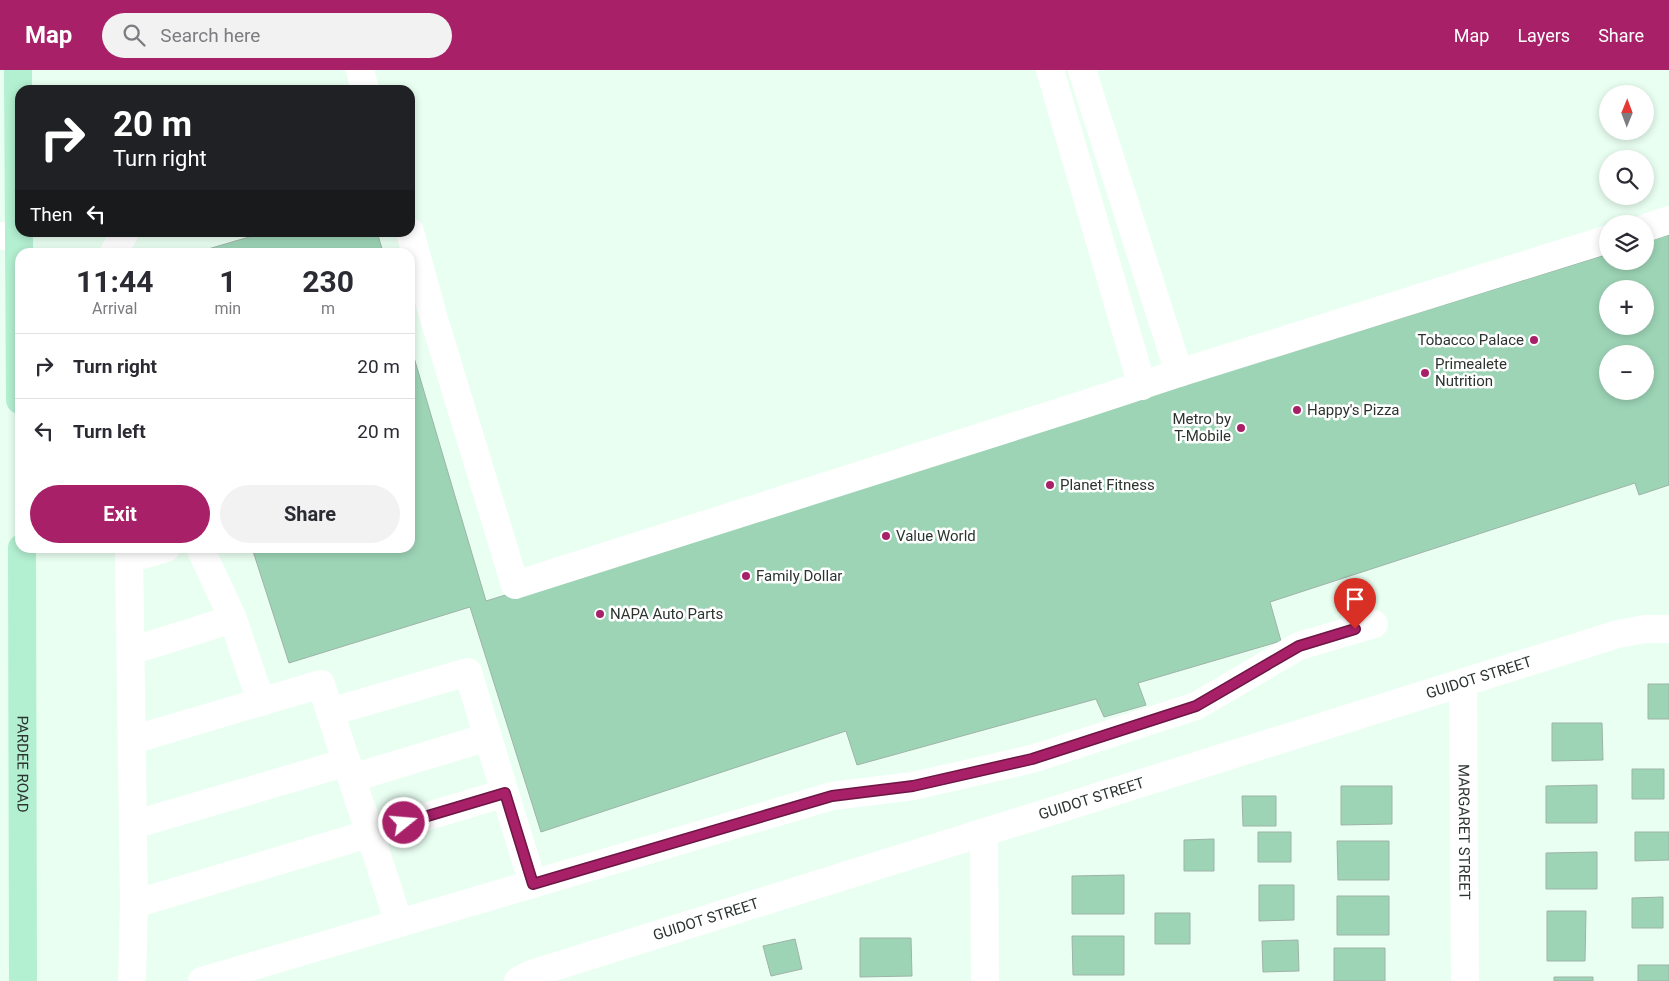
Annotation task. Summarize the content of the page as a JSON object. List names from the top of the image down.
{
  "streets": {
    "main road": ["PARDEE ROAD"],
    "street": ["GUIDOT STREET", "MARGARET STREET"]
  },
  "crossings": [
    ["GUIDOT STREET", "MARGARET STREET"]
  ],
  "places": [
    "Tobacco Palace",
    "Primealete Nutrition",
    "Happy's Pizza",
    "Metro by T-Mobile",
    "Planet Fitness",
    "Value World",
    "Family Dollar",
    "NAPA Auto Parts"
  ],
  "north": "top",
  "page": {
    "header": "Map",
    "search": "Search here",
    "nav": ["Map", "Layers", "Share"],
    "map_buttons": ["+", "−"],
    "turn": ["20 m", "Turn right"],
    "then": "Then",
    "eta": [
      "11:44",
      "Arrival",
      "1",
      "min",
      "230",
      "m"
    ],
    "list": [
      {
        "name": "Turn right",
        "value": "20 m"
      },
      {
        "name": "Turn left",
        "value": "20 m"
      }
    ],
    "buttons": ["Exit", "Share"]
  }
}
